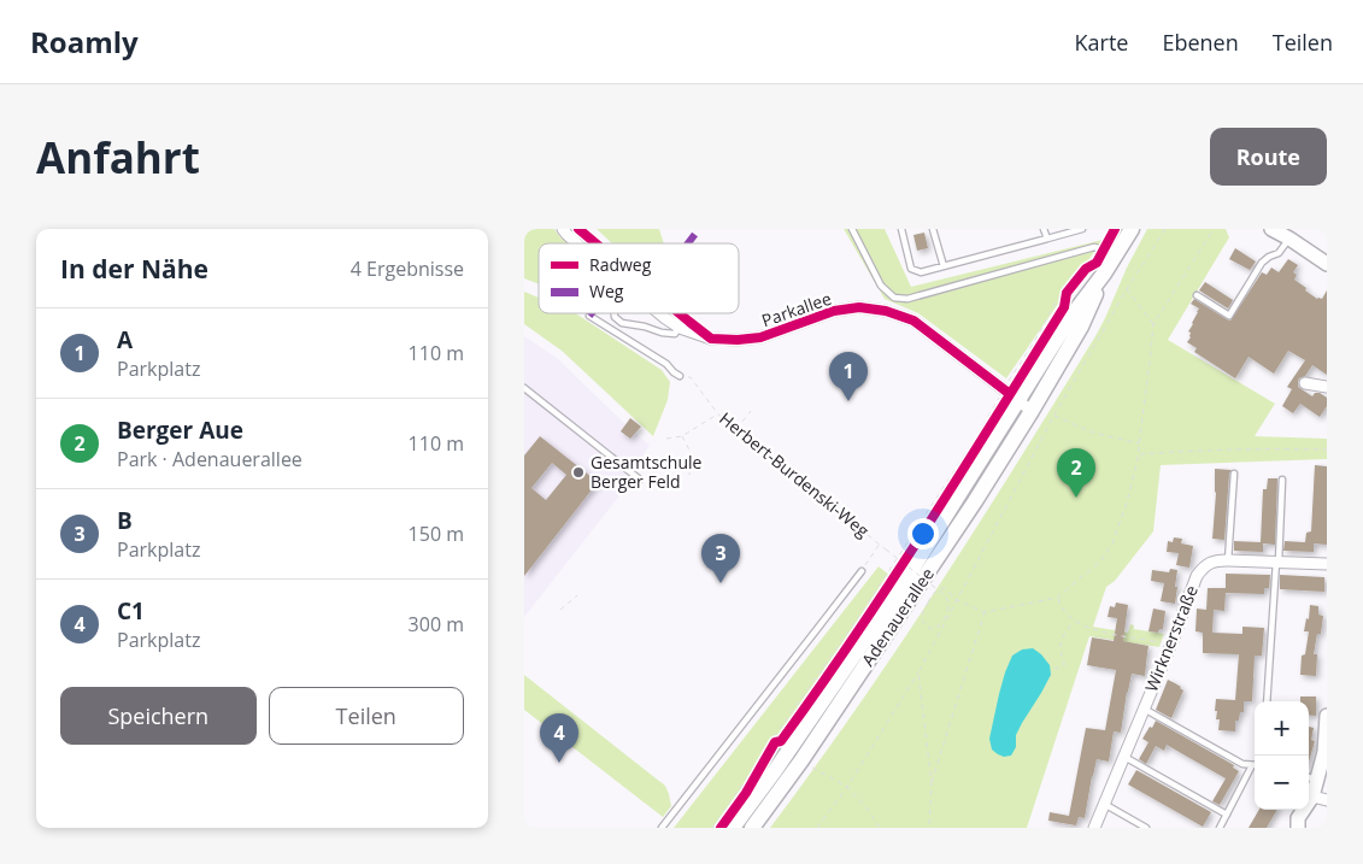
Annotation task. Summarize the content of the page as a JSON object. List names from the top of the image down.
{
  "streets": {
    "main road": ["Adenauerallee"],
    "street": ["Parkallee", "Wirknerstraße"],
    "path": ["Herbert-Burdenski-Weg"]
  },
  "crossings": [
    ["Parkallee", "Adenauerallee"]
  ],
  "places": ["Gesamtschule Berger Feld"],
  "legend": ["Radweg", "Weg"],
  "page": {
    "header": "Roamly",
    "nav": ["Karte", "Ebenen", "Teilen"],
    "buttons": [
      "Route",
      ["Speichern", "Teilen"]
    ],
    "title": "Anfahrt",
    "heading": ["In der Nähe", "4 Ergebnisse"],
    "list": [
      {
        "mark": "1",
        "name": "A",
        "note": "Parkplatz",
        "value": "110 m"
      },
      {
        "mark": "2",
        "name": "Berger Aue",
        "note": "Park · Adenauerallee",
        "value": "110 m"
      },
      {
        "mark": "3",
        "name": "B",
        "note": "Parkplatz",
        "value": "150 m"
      },
      {
        "mark": "4",
        "name": "C1",
        "note": "Parkplatz",
        "value": "300 m"
      }
    ],
    "pins": [
      "1",
      "2",
      "3",
      "4"
    ],
    "map_buttons": ["+", "−"]
  }
}
